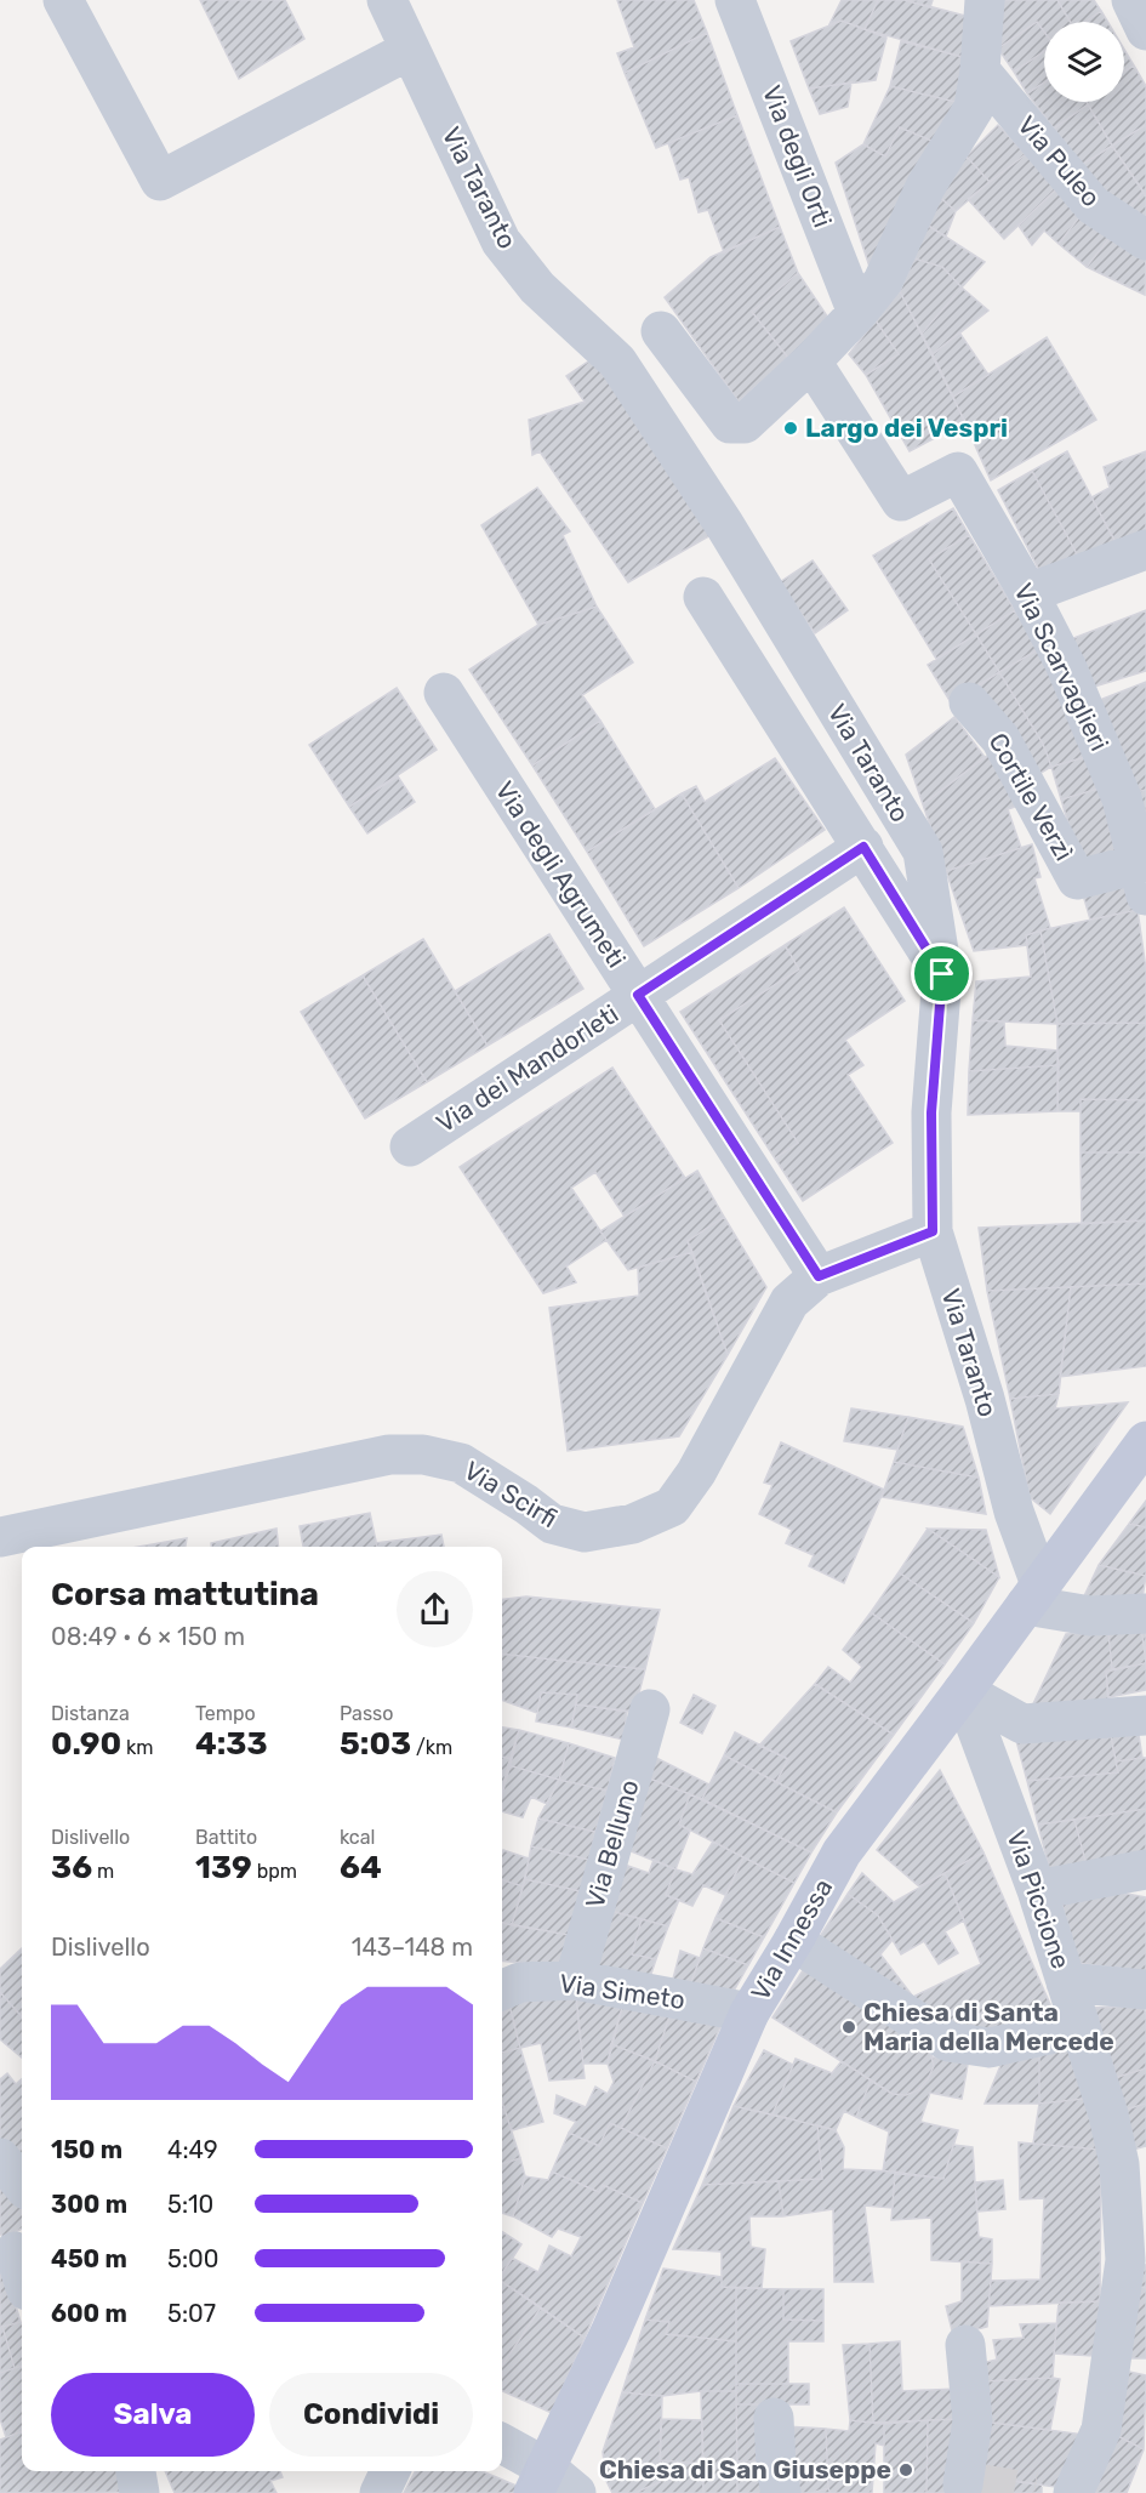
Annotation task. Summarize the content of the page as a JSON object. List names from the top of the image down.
{
  "streets": {
    "street": [
      "Via degli Orti",
      "Via Puleo",
      "Via Taranto",
      "Via Scarvaglieri",
      "Cortile Verzì",
      "Via degli Agrumeti",
      "Via dei Mandorleti",
      "Via Scirfi",
      "Via Belluno",
      "Via Piccione",
      "Via Innessa",
      "Via Simeto"
    ]
  },
  "crossings": [
    ["Via Taranto", "Via Scirfi"],
    ["Via Taranto", "Via Innessa"],
    ["Via Scarvaglieri", "Cortile Verzì"],
    ["Via degli Agrumeti", "Via dei Mandorleti"],
    ["Via degli Agrumeti", "Via Scirfi"],
    ["Via Belluno", "Via Simeto"],
    ["Via Piccione", "Via Innessa"],
    ["Via Innessa", "Via Simeto"]
  ],
  "places": ["Largo dei Vespri", "Chiesa di Santa Maria della Mercede", "Chiesa di San Giuseppe"],
  "page": {
    "heading": ["Corsa mattutina", "08:49 · 6 × 150 m"],
    "stats": [
      ["Distanza", "0.90 km"],
      ["Tempo", "4:33"],
      ["Passo", "5:03 /km"],
      ["Dislivello", "36 m"],
      ["Battito", "139 bpm"],
      ["kcal", "64"]
    ],
    "chart": ["Dislivello", "143–148 m"],
    "list": [
      {
        "name": "150 m",
        "note": "4:49"
      },
      {
        "name": "300 m",
        "note": "5:10"
      },
      {
        "name": "450 m",
        "note": "5:00"
      },
      {
        "name": "600 m",
        "note": "5:07"
      }
    ],
    "buttons": ["Salva", "Condividi"]
  }
}
